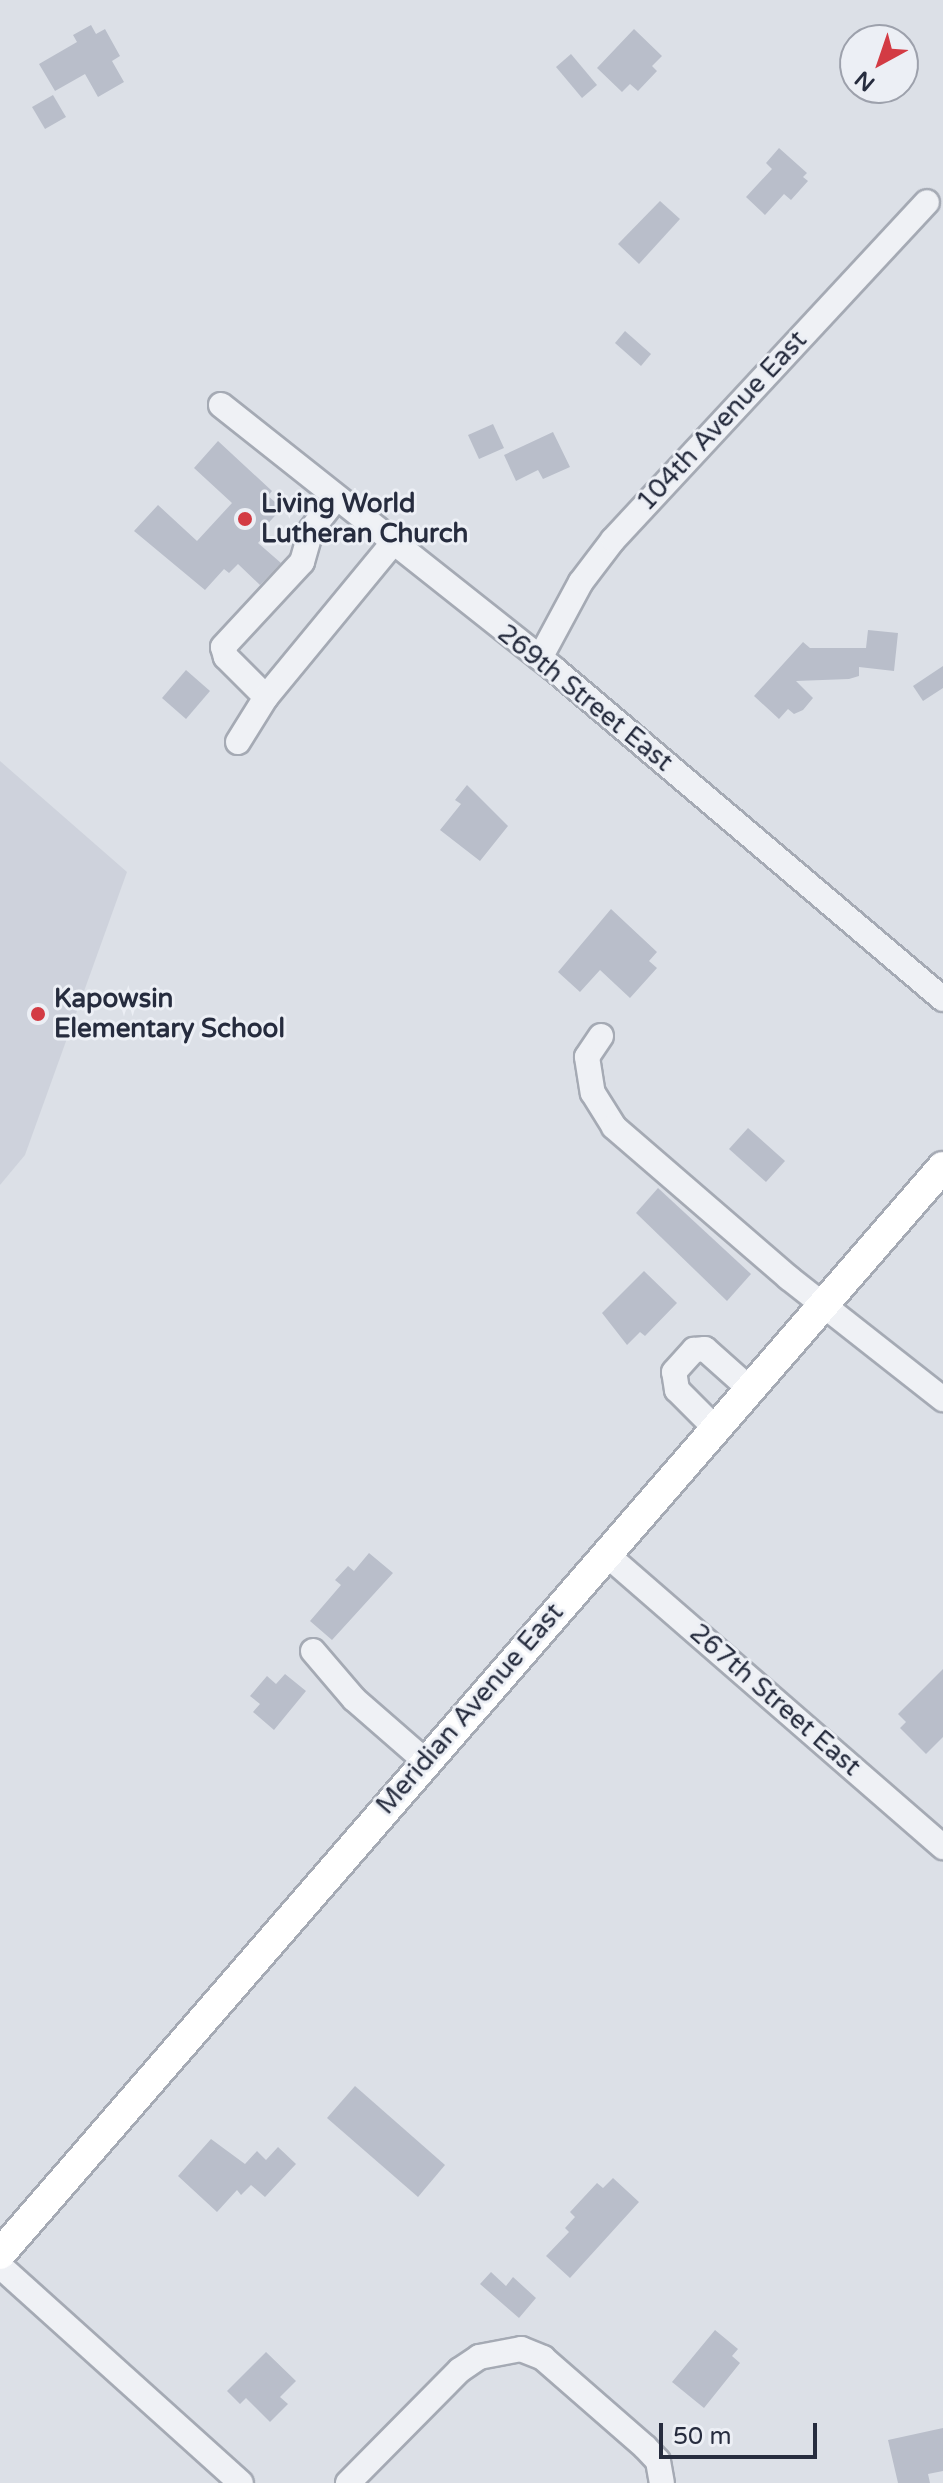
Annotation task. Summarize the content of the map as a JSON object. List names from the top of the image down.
{
  "streets": {
    "main road": ["Meridian Avenue East"],
    "street": ["104th Avenue East", "269th Street East", "267th Street East"]
  },
  "crossings": [
    ["104th Avenue East", "269th Street East"],
    ["267th Street East", "Meridian Avenue East"]
  ],
  "places": ["Living World Lutheran Church", "Kapowsin Elementary School"],
  "scale_bar": "50 m",
  "north": "bottom left"
}
